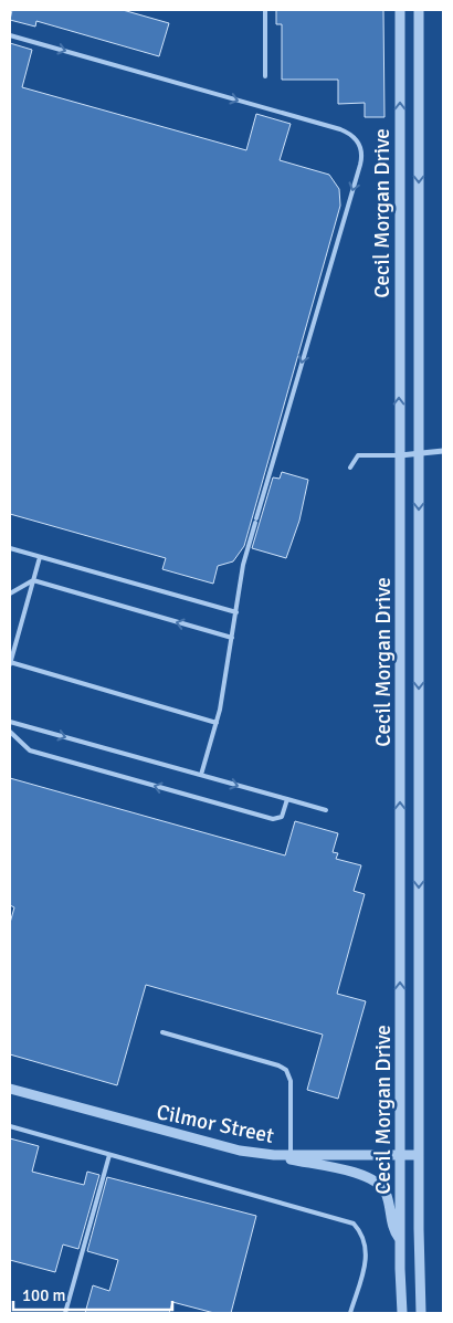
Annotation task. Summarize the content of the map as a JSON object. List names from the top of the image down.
{
  "streets": {
    "street": ["Cecil Morgan Drive", "Cilmor Street"]
  },
  "crossings": [
    ["Cecil Morgan Drive", "Cilmor Street"]
  ],
  "scale_bar": "100 m"
}
